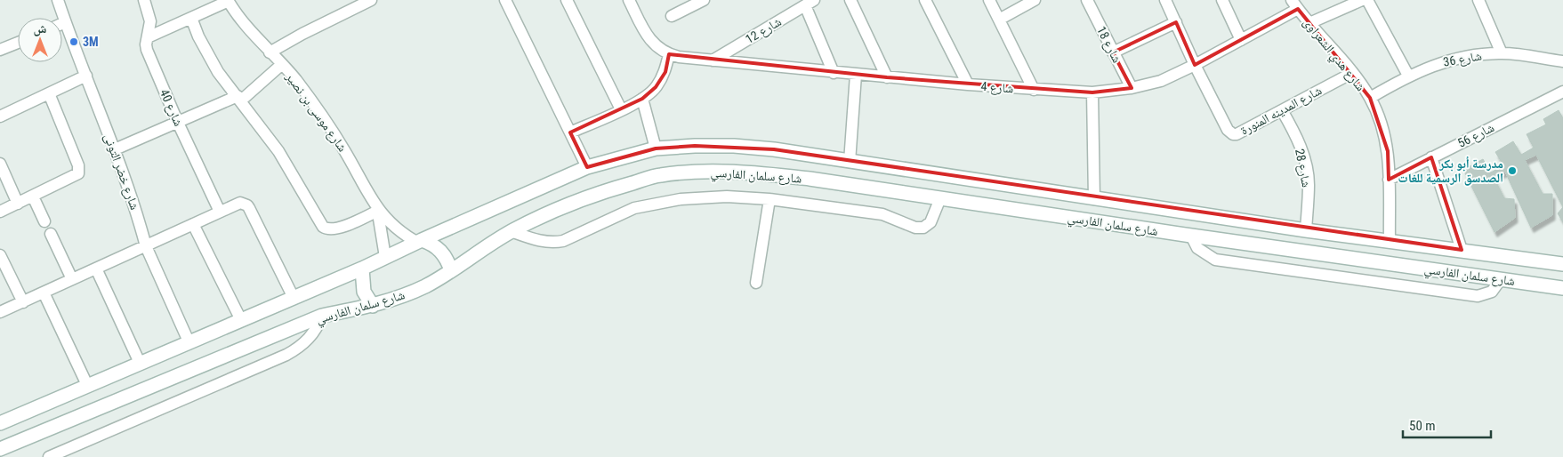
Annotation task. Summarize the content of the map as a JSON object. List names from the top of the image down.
{
  "streets": {
    "street": [
      "شارع 12",
      "شارع 18",
      "شارع هدي الشعراوى",
      "شارع 36",
      "شارع 4",
      "شارع 40",
      "شارع المدينه المنورة",
      "شارع موسى بن نصير",
      "شارع 56",
      "شارع 28",
      "شارع خضر التونى",
      "شارع سلمان الفارسي"
    ]
  },
  "crossings": [
    ["شارع 12", "شارع 4"],
    ["شارع 18", "شارع 4"],
    ["شارع هدي الشعراوى", "شارع 36"],
    ["شارع هدي الشعراوى", "شارع 4"],
    ["شارع هدي الشعراوى", "شارع المدينه المنورة"],
    ["شارع هدي الشعراوى", "شارع 56"],
    ["شارع هدي الشعراوى", "شارع سلمان الفارسي"],
    ["شارع 4", "شارع المدينه المنورة"],
    ["شارع المدينه المنورة", "شارع 28"],
    ["شارع موسى بن نصير", "شارع سلمان الفارسي"],
    ["شارع 28", "شارع سلمان الفارسي"],
    ["شارع خضر التونى", "شارع سلمان الفارسي"]
  ],
  "places": ["3M", "مدرسة أبو بكر الصدسق الرسمية للغات"],
  "scale_bar": "50 m",
  "north": "top"
}
